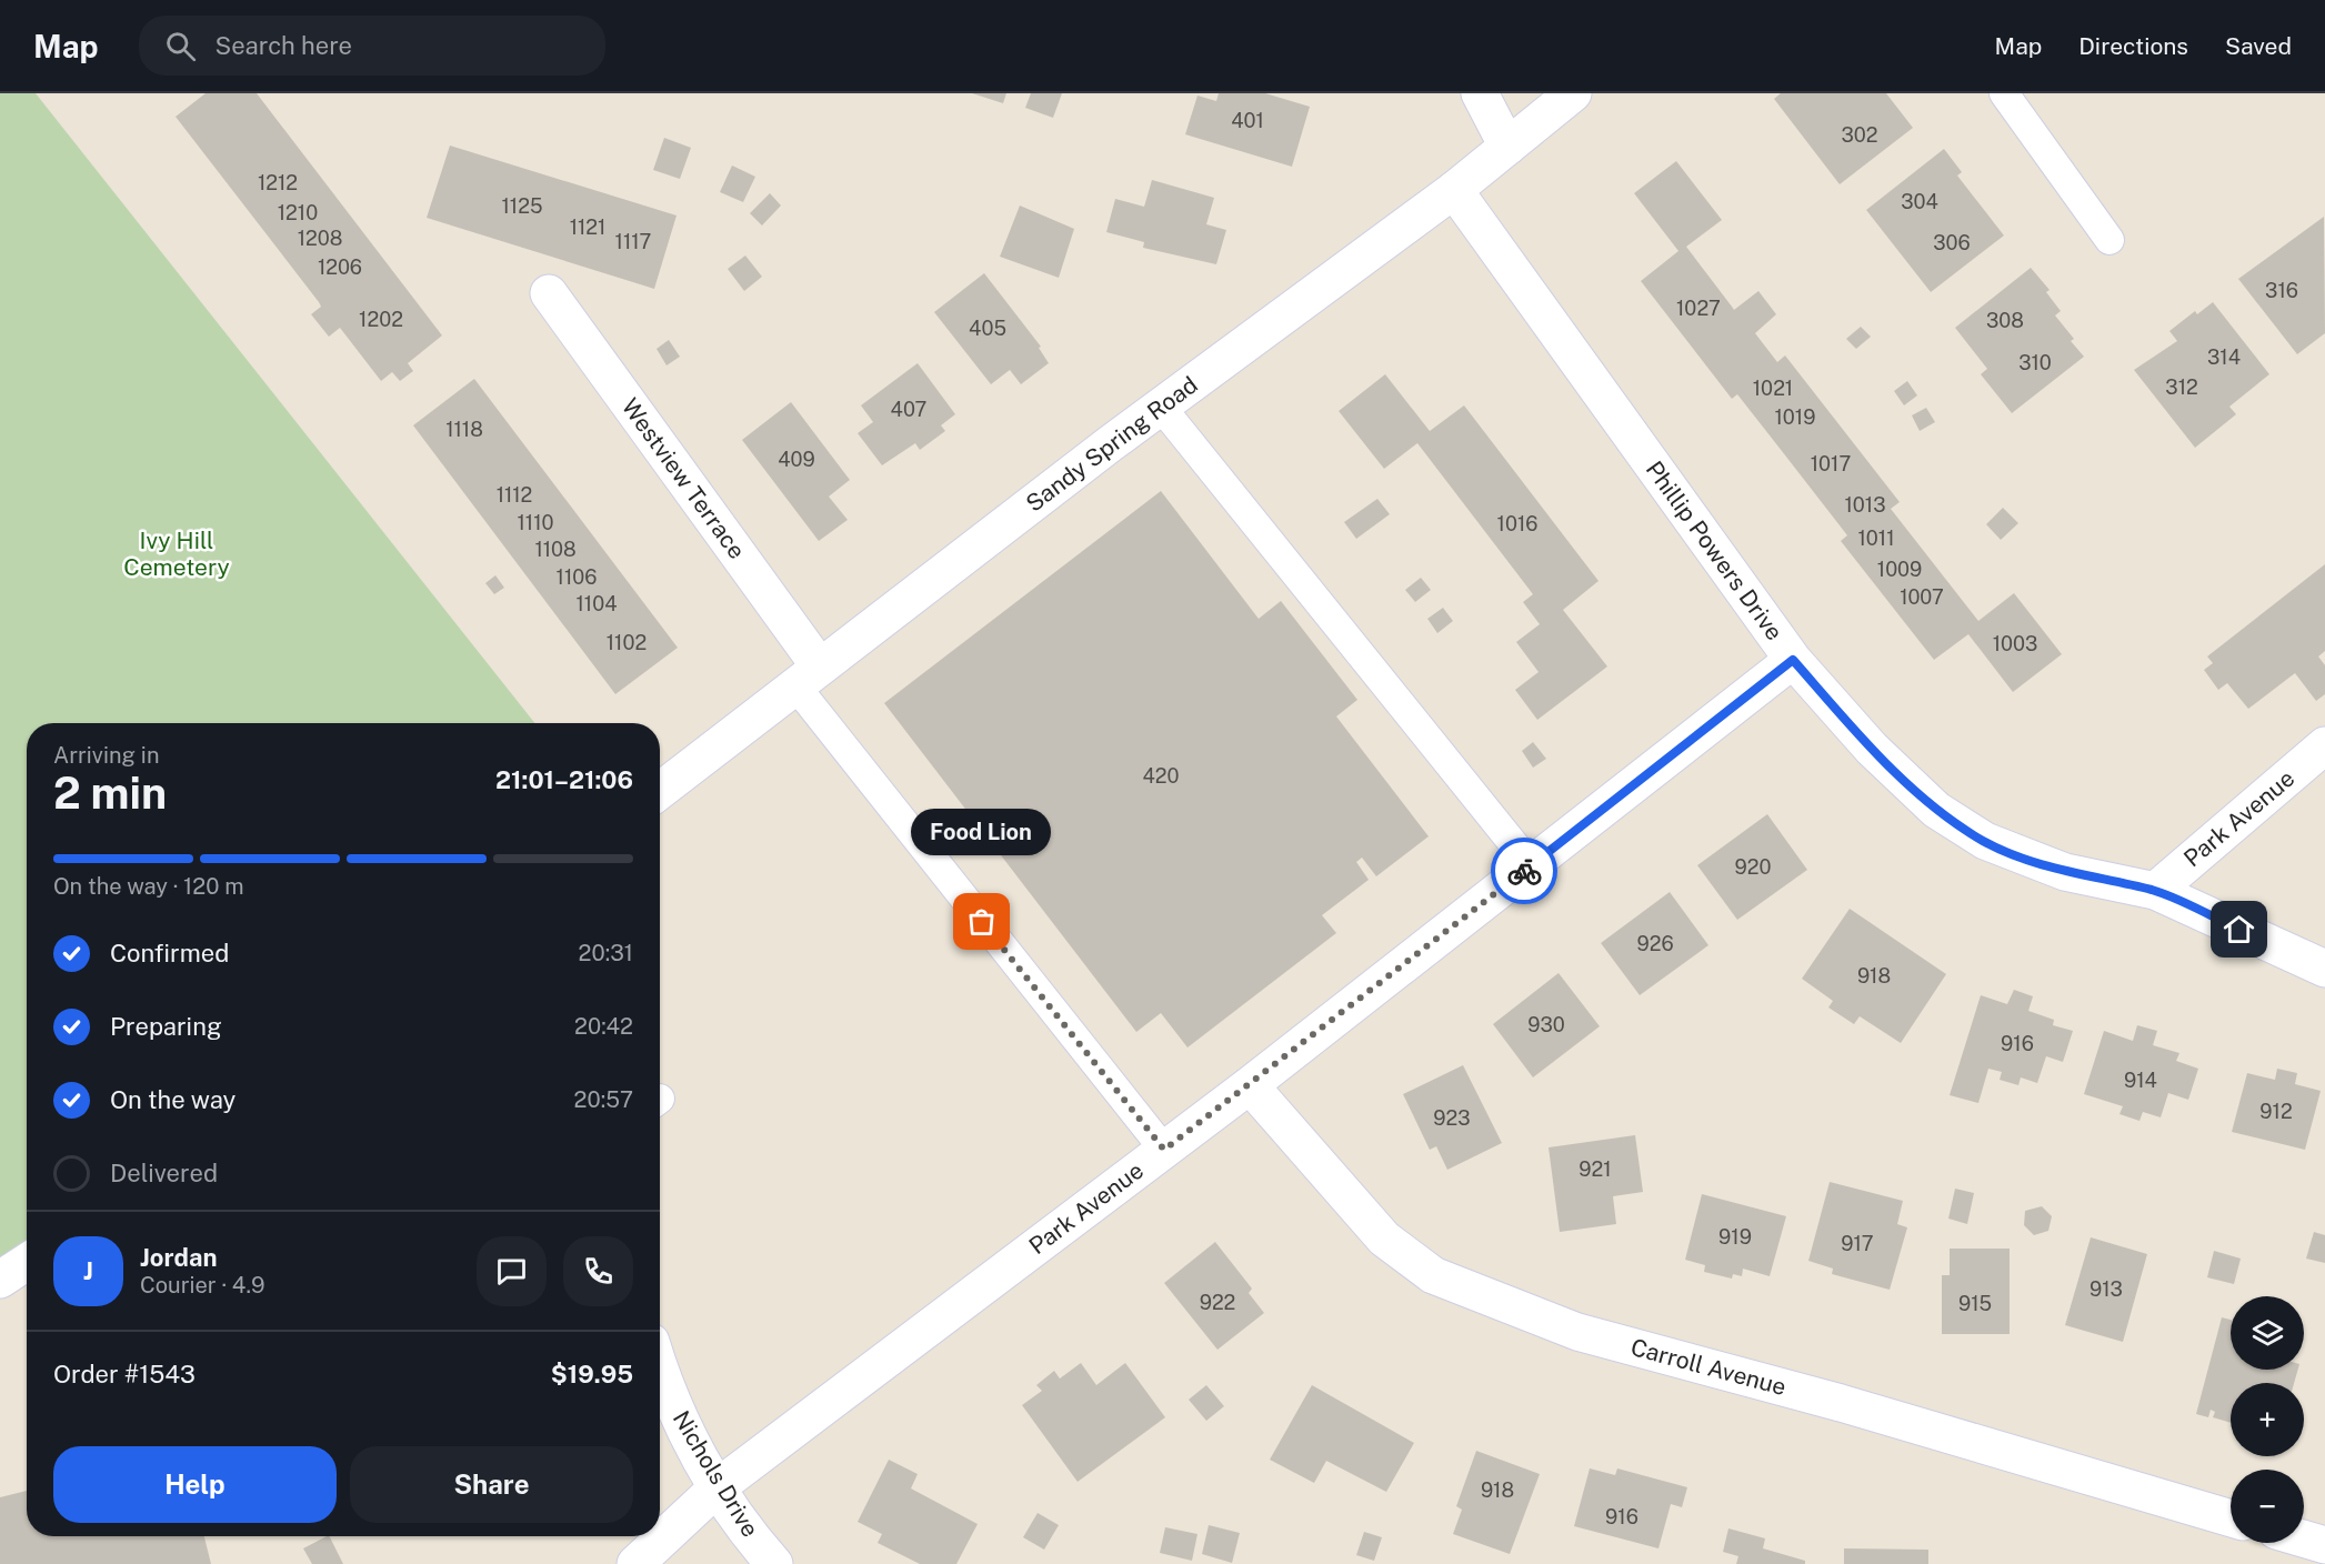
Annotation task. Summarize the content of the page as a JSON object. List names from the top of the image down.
{
  "streets": {
    "street": [
      "Sandy Spring Road",
      "Westview Terrace",
      "Phillip Powers Drive",
      "Park Avenue",
      "Carroll Avenue",
      "Nichols Drive"
    ]
  },
  "crossings": [
    ["Sandy Spring Road", "Westview Terrace"],
    ["Sandy Spring Road", "Phillip Powers Drive"],
    ["Phillip Powers Drive", "Park Avenue"],
    ["Park Avenue", "Carroll Avenue"],
    ["Park Avenue", "Nichols Drive"]
  ],
  "parks": ["Ivy Hill Cemetery"],
  "places": ["Food Lion"],
  "house_numbers": [
    "401",
    "302",
    "1212",
    "304",
    "1125",
    "1210",
    "1121",
    "1208",
    "1117",
    "306",
    "1206",
    "316",
    "1027",
    "1202",
    "308",
    "405",
    "314",
    "310",
    "312",
    "1021",
    "407",
    "1019",
    "1118",
    "409",
    "1017",
    "1112",
    "1013",
    "1110",
    "1016",
    "1011",
    "1108",
    "1009",
    "1106",
    "1007",
    "1104",
    "1102",
    "1003",
    "420",
    "920",
    "926",
    "918",
    "930",
    "916",
    "914",
    "912",
    "923",
    "921",
    "919",
    "917",
    "913",
    "922",
    "915",
    "918",
    "916"
  ],
  "page": {
    "header": "Map",
    "search": "Search here",
    "nav": ["Map", "Directions", "Saved"],
    "heading": ["2 min", "Arriving in", "21:01–21:06"],
    "panel": [
      "Jordan",
      "Courier · 4.9",
      "Order #1543",
      "$19.95"
    ],
    "bubble": "Food Lion",
    "bar": "On the way · 120 m",
    "list": [
      ["Confirmed", "20:31"],
      ["Preparing", "20:42"],
      ["On the way", "20:57"],
      "Delivered"
    ],
    "round": "J",
    "map_buttons": ["+", "−"],
    "buttons": ["Help", "Share"]
  }
}
